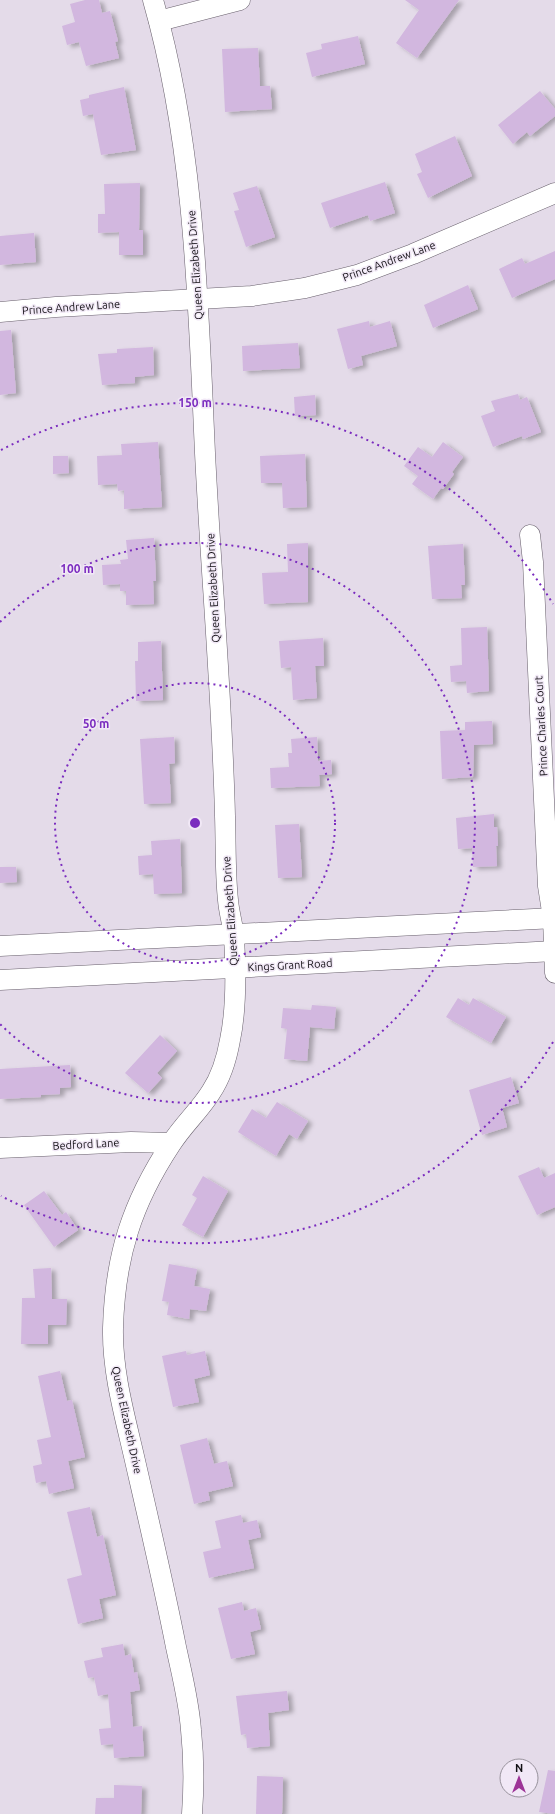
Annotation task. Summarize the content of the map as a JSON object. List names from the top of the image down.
{
  "streets": {
    "street": [
      "Prince Andrew Lane",
      "Queen Elizabeth Drive",
      "Prince Charles Court",
      "Kings Grant Road",
      "Bedford Lane"
    ]
  },
  "crossings": [
    ["Prince Andrew Lane", "Queen Elizabeth Drive"],
    ["Queen Elizabeth Drive", "Kings Grant Road"],
    ["Queen Elizabeth Drive", "Bedford Lane"],
    ["Prince Charles Court", "Kings Grant Road"]
  ],
  "north": "top",
  "rings": ["150 m", "100 m", "50 m"]
}
